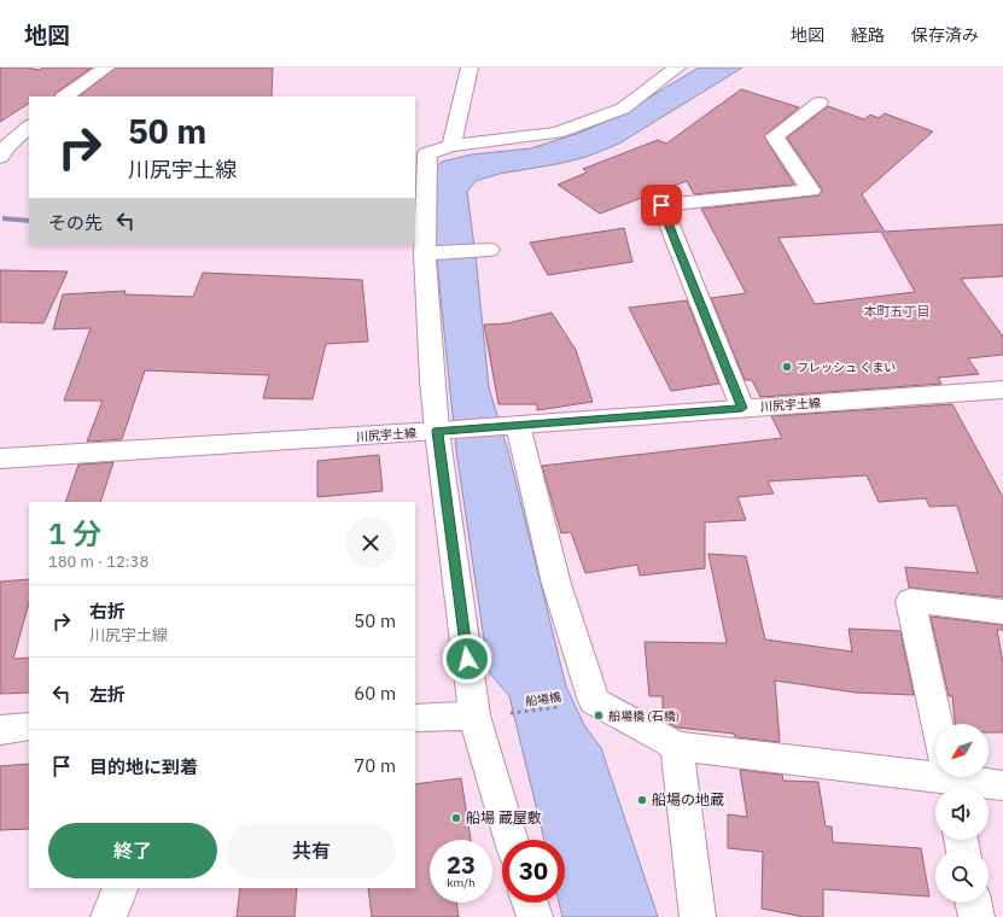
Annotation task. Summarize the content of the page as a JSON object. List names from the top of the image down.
{
  "streets": {
    "street": ["川尻宇土線"],
    "path": ["船場橋"]
  },
  "districts": ["本町五丁目"],
  "places": [
    "フレッシュ くまい",
    "船場橋 (石橋)",
    "船場の地蔵",
    "船場 蔵屋敷"
  ],
  "north": "bottom left",
  "page": {
    "header": "地図",
    "nav": ["地図", "経路", "保存済み"],
    "turn": ["50 m", "川尻宇土線"],
    "then": "その先",
    "heading": ["1 分", "180 m · 12:38"],
    "list": [
      {
        "name": "右折",
        "note": "川尻宇土線",
        "value": "50 m"
      },
      {
        "name": "左折",
        "value": "60 m"
      },
      {
        "name": "目的地に到着",
        "value": "70 m"
      }
    ],
    "buttons": ["終了", "共有"],
    "speed": "23 km/h",
    "limit": "30"
  }
}
